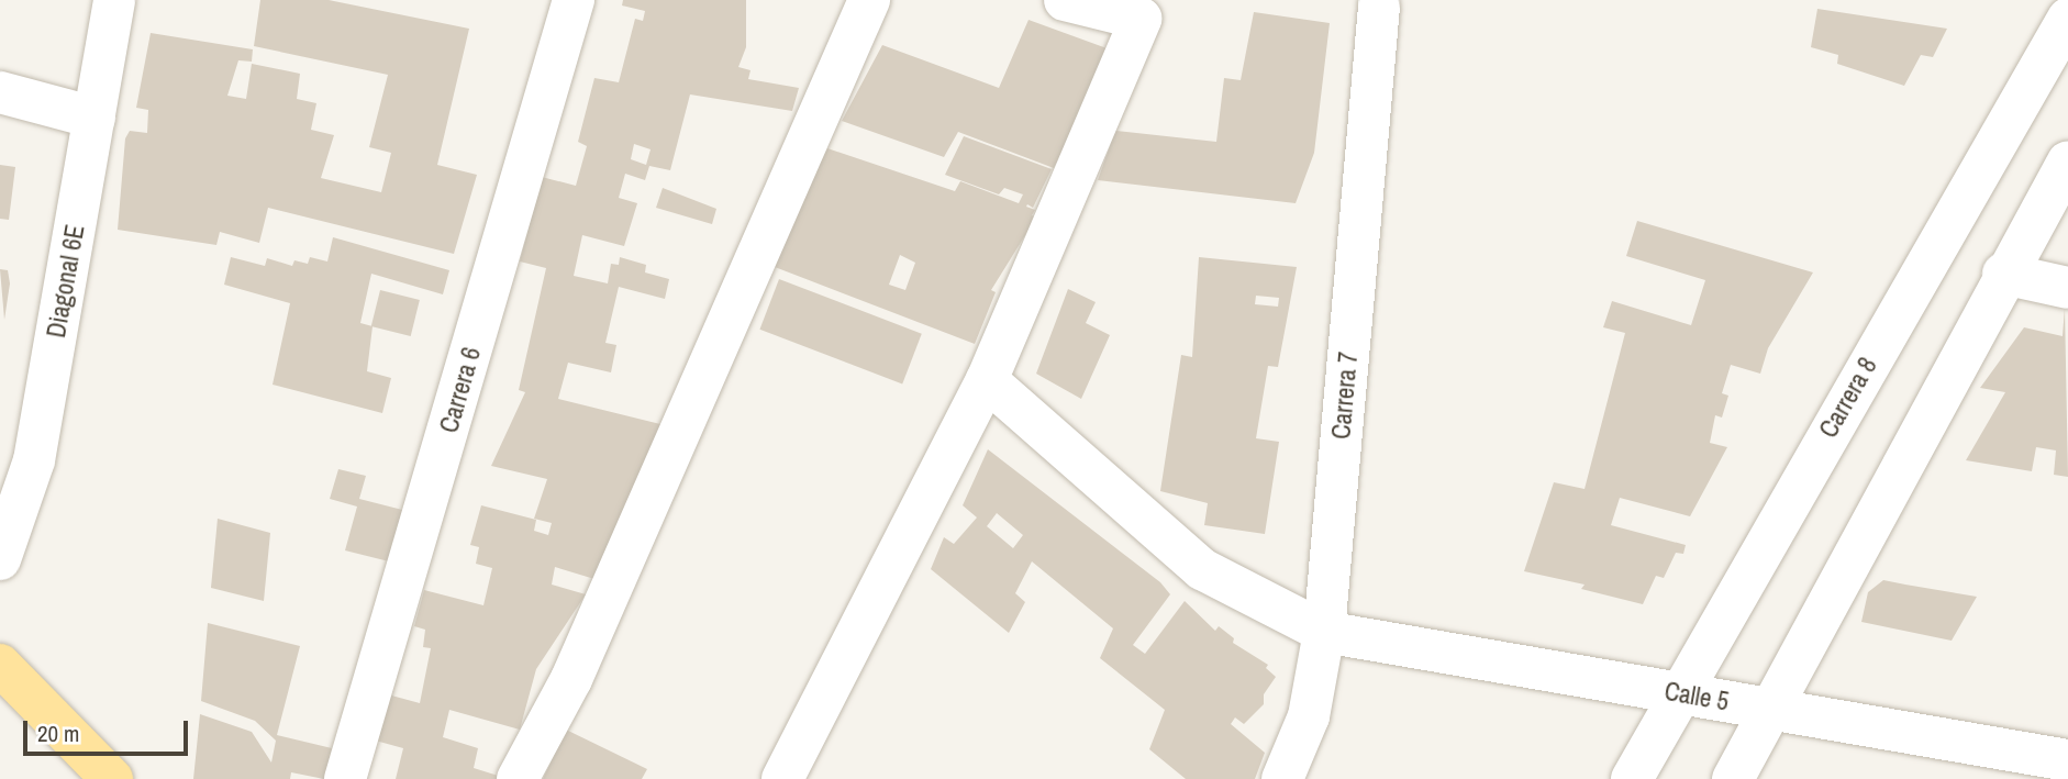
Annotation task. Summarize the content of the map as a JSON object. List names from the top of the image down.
{
  "streets": {
    "street": [
      "Diagonal 6E",
      "Carrera 6",
      "Carrera 7",
      "Carrera 8",
      "Calle 5"
    ]
  },
  "crossings": [
    ["Carrera 7", "Calle 5"],
    ["Carrera 8", "Calle 5"]
  ],
  "scale_bar": "20 m"
}
